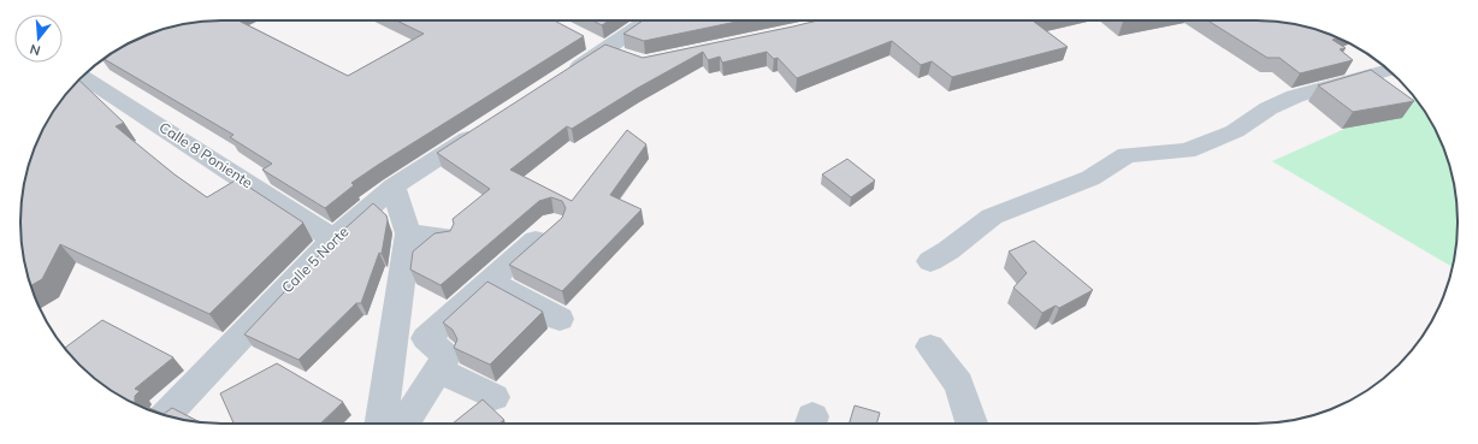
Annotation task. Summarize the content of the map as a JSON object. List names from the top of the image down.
{
  "streets": {
    "street": ["Calle 8 Poniente", "Calle 5 Norte"]
  },
  "crossings": [
    ["Calle 8 Poniente", "Calle 5 Norte"]
  ],
  "north": "bottom"
}
